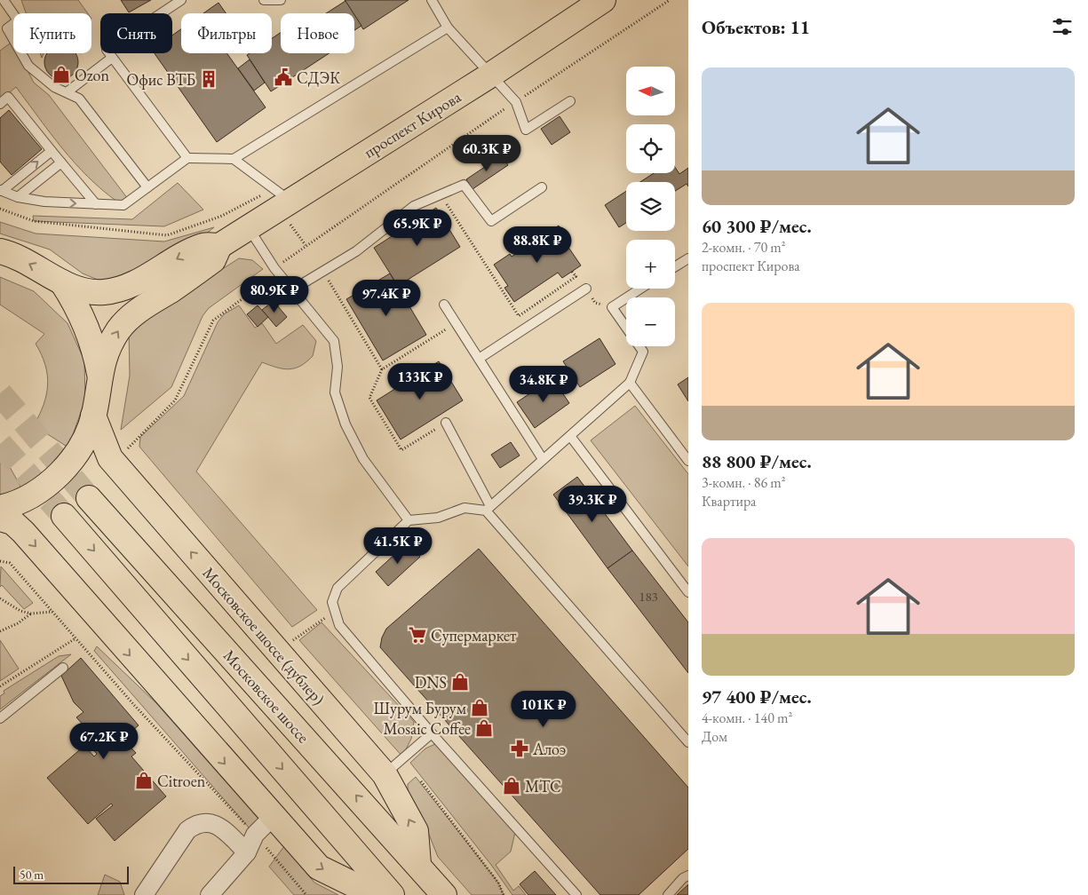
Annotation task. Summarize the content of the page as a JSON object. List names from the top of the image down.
{
  "streets": {
    "main road": ["проспект Кирова", "Московское шоссе (дублер)", "Московское шоссе"]
  },
  "crossings": [
    ["Московское шоссе (дублер)", "Московское шоссе"]
  ],
  "places": {
    "shop": [
      "Ozon",
      "DNS",
      "Шурум Бурум",
      "Mosaic Coffee",
      "Citroen",
      "МТС"
    ],
    "public building": ["СДЭК"],
    "building": ["Офис ВТБ"],
    "supermarket": ["Супермаркет"],
    "pharmacy": ["Алоэ"]
  },
  "house_numbers": ["183"],
  "scale_bar": "50 m",
  "north": "left",
  "page": {
    "heading": "Объектов: 11",
    "chip": [
      "Купить",
      "Снять",
      "Фильтры",
      "Новое"
    ],
    "list": [
      {
        "name": "60 300 ₽/мес.",
        "note": "2-комн. · 70 m² · проспект Кирова"
      },
      {
        "name": "88 800 ₽/мес.",
        "note": "3-комн. · 86 m² · Квартира"
      },
      {
        "name": "97 400 ₽/мес.",
        "note": "4-комн. · 140 m² · Дом"
      }
    ],
    "map_buttons": ["+", "−"],
    "price": [
      "60.3K ₽",
      "65.9K ₽",
      "88.8K ₽",
      "80.9K ₽",
      "97.4K ₽",
      "133K ₽",
      "34.8K ₽",
      "39.3K ₽",
      "41.5K ₽",
      "101K ₽",
      "67.2K ₽"
    ],
    "scale": "50 m"
  }
}
